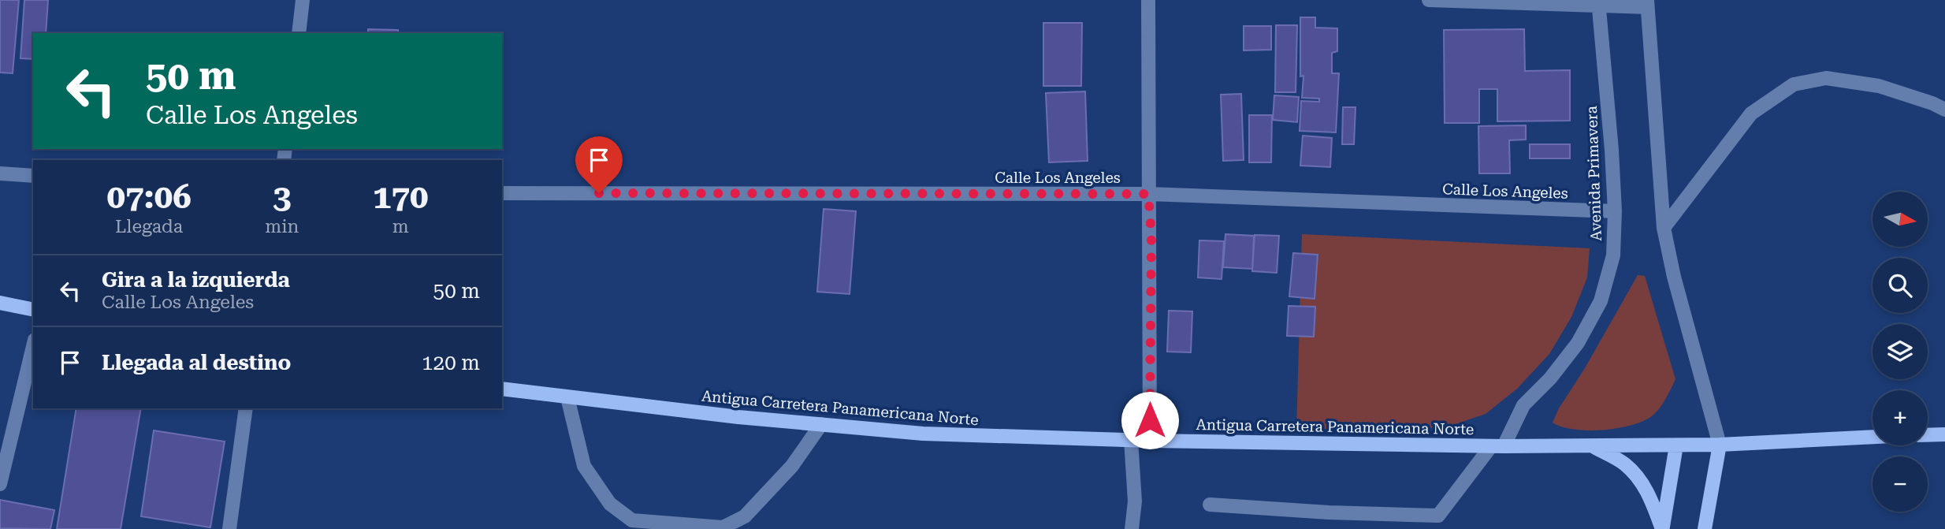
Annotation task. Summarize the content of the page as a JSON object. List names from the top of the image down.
{
  "streets": {
    "main road": ["Antigua Carretera Panamericana Norte"],
    "street": ["Avenida Primavera", "Calle Los Angeles"]
  },
  "crossings": [
    ["Avenida Primavera", "Calle Los Angeles"],
    ["Avenida Primavera", "Antigua Carretera Panamericana Norte"]
  ],
  "north": "right",
  "page": {
    "turn": ["50 m", "Calle Los Angeles"],
    "eta": [
      "07:06",
      "Llegada",
      "3",
      "min",
      "170",
      "m"
    ],
    "map_buttons": ["+", "−"],
    "list": [
      {
        "name": "Gira a la izquierda",
        "note": "Calle Los Angeles",
        "value": "50 m"
      },
      {
        "name": "Llegada al destino",
        "value": "120 m"
      }
    ]
  }
}
